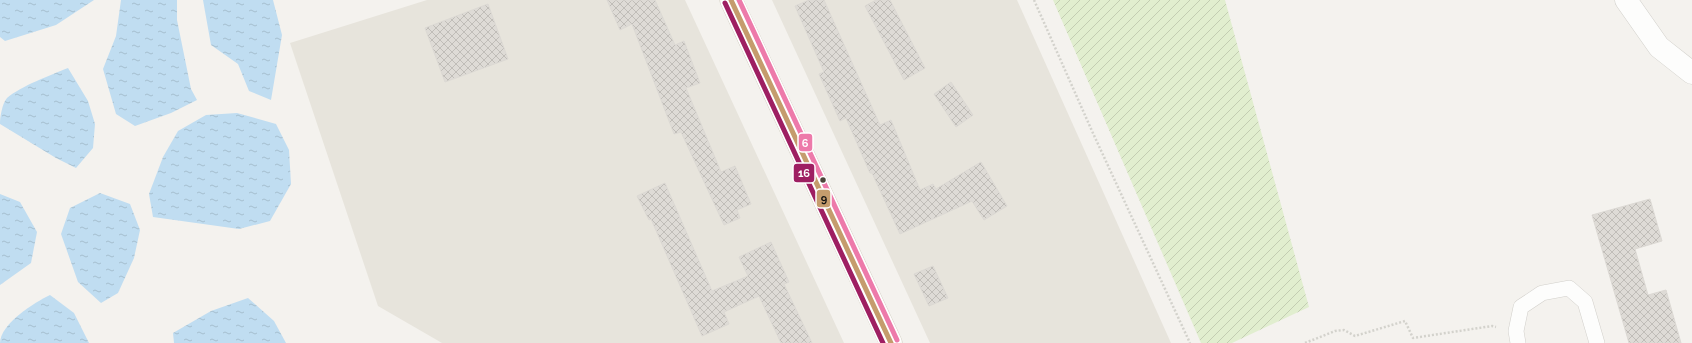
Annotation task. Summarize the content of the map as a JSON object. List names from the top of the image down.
{
  "lines": ["transit line 9", "transit line 6", "transit line 16"]
}
